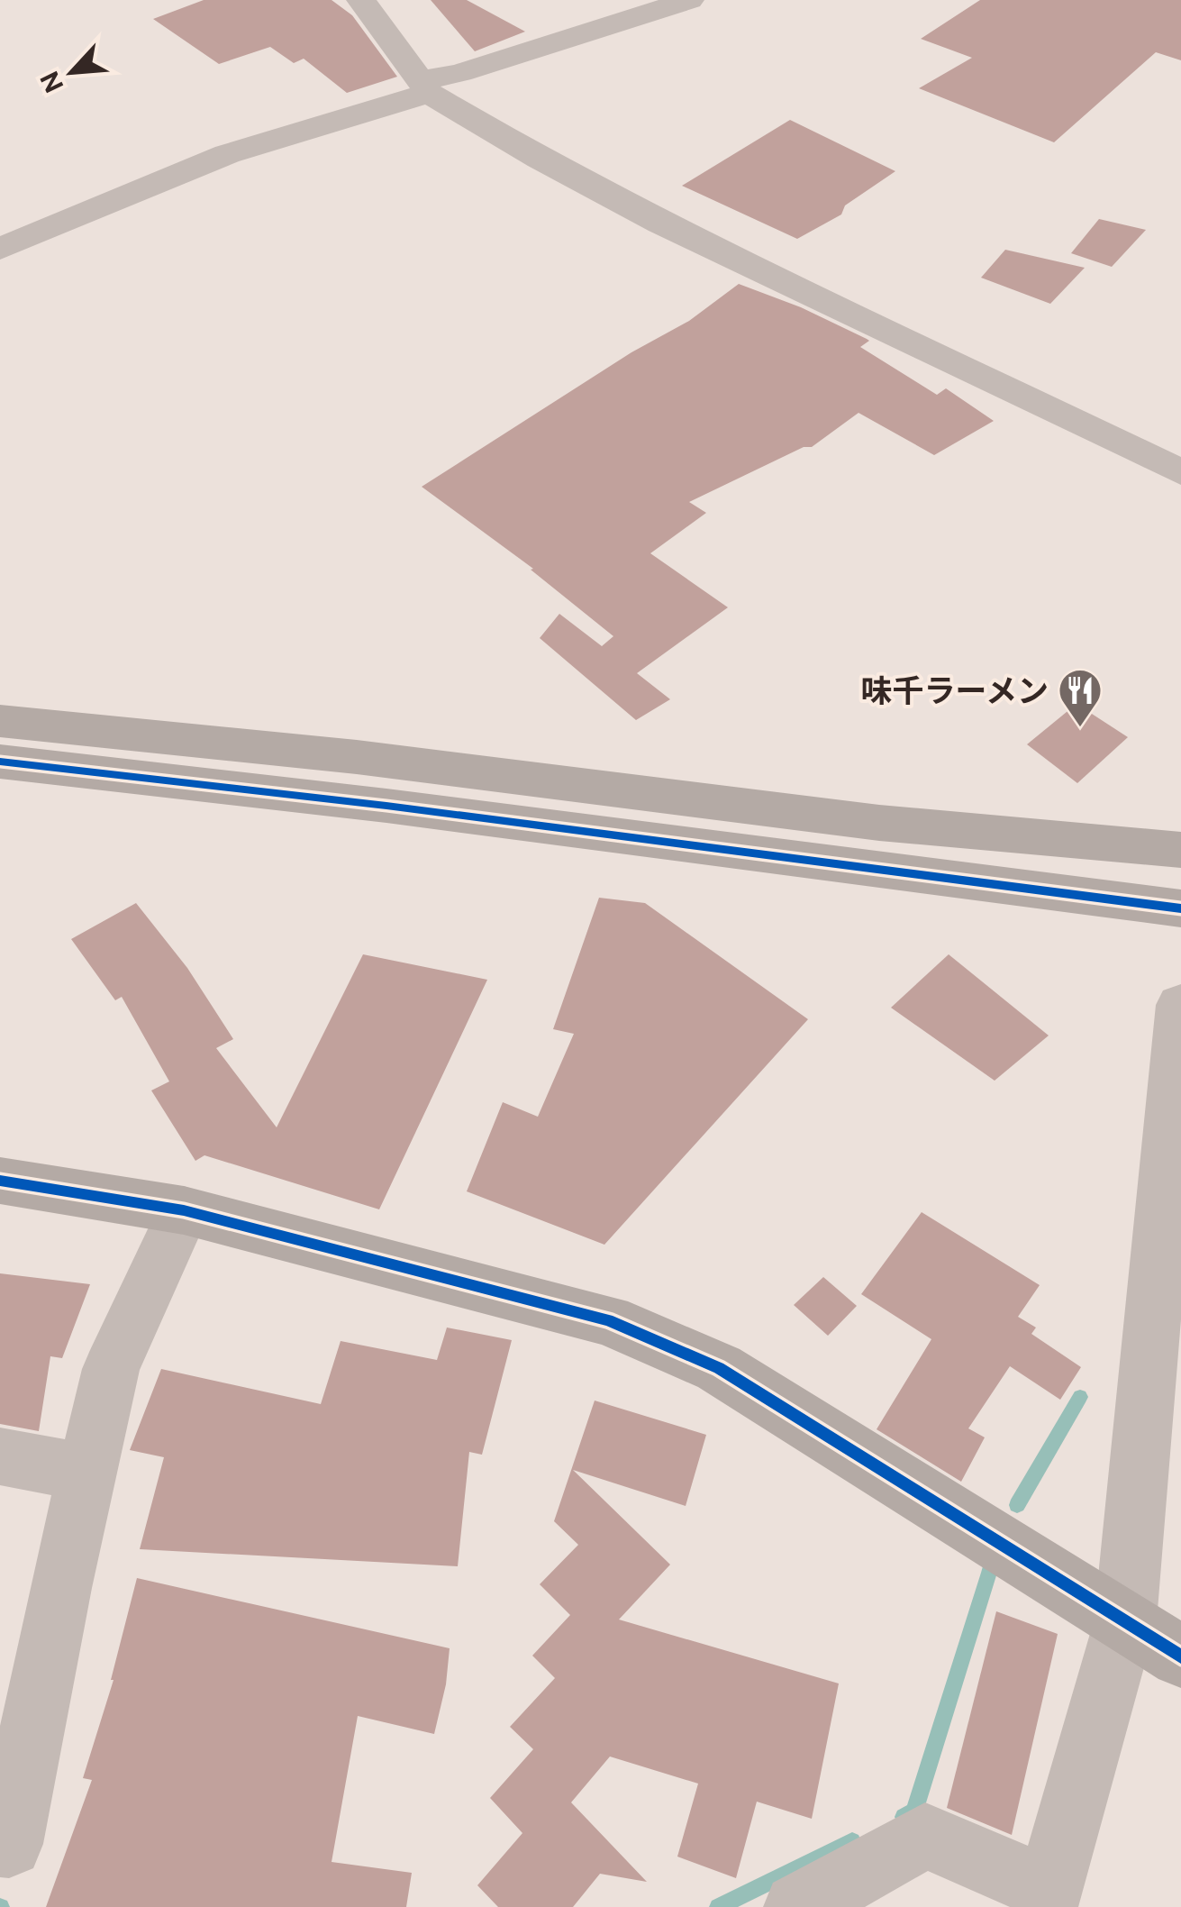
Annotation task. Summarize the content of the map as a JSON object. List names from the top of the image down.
{
  "places": {
    "restaurant": ["味千ラーメン"]
  },
  "north": "bottom left"
}
